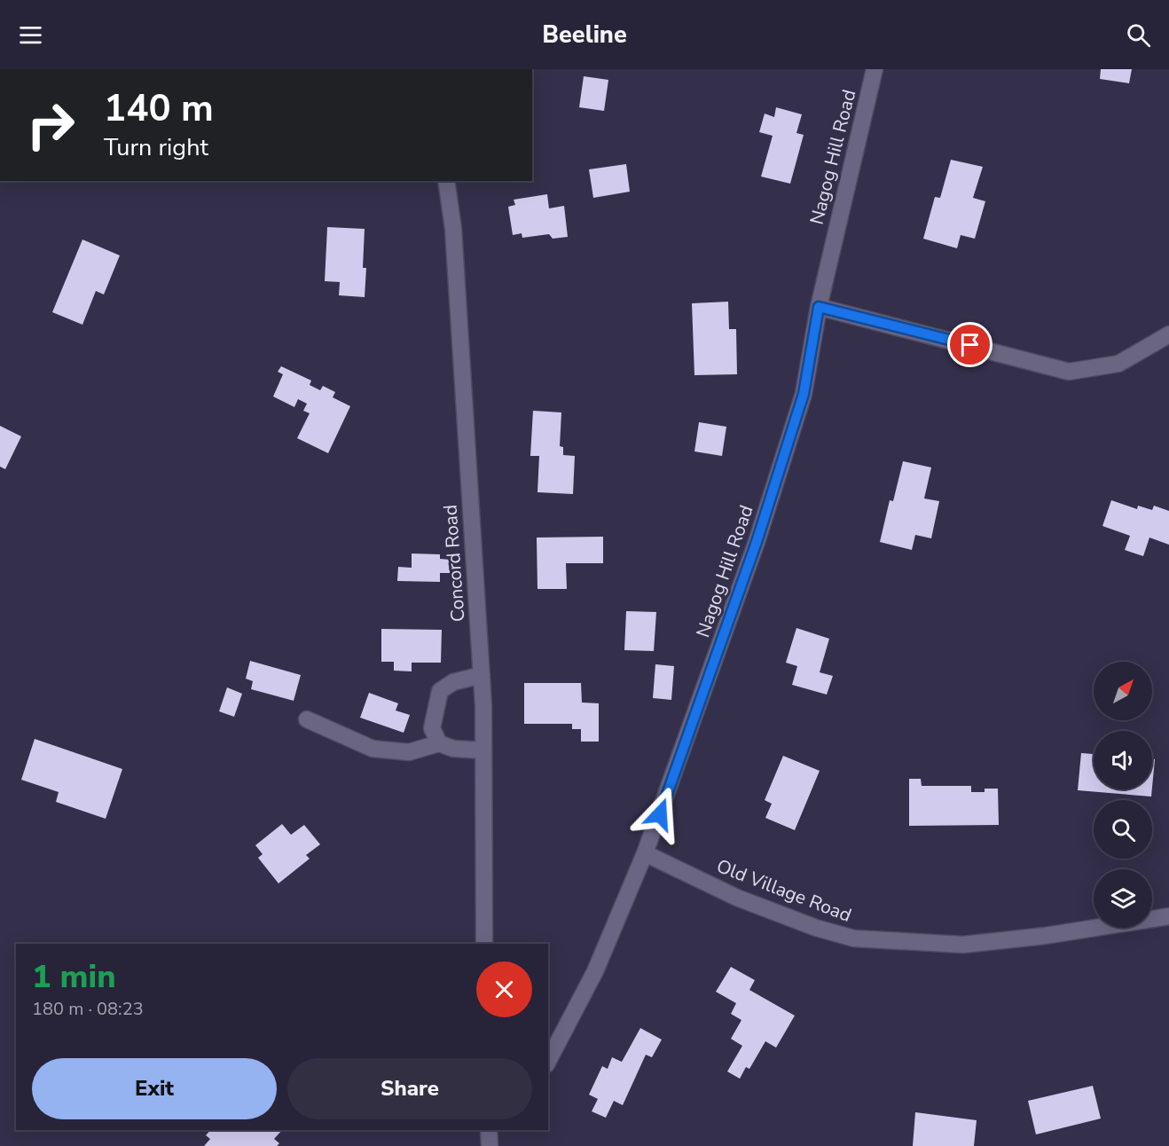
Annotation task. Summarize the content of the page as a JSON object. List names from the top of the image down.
{
  "streets": {
    "street": ["Nagog Hill Road", "Concord Road", "Old Village Road"]
  },
  "crossings": [
    ["Nagog Hill Road", "Old Village Road"]
  ],
  "north": "top right",
  "page": {
    "header": "Beeline",
    "turn": ["140 m", "Turn right"],
    "heading": ["1 min", "180 m · 08:23"],
    "buttons": ["Exit", "Share"]
  }
}
